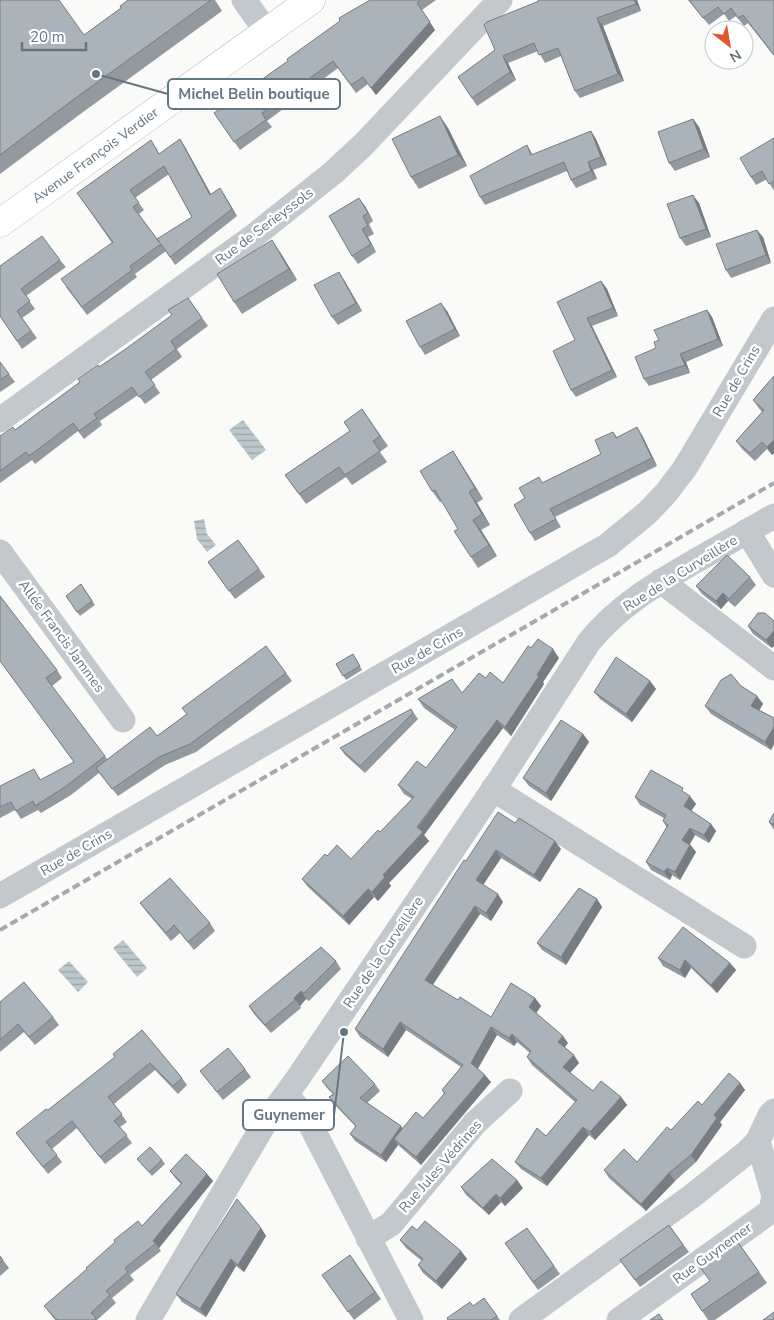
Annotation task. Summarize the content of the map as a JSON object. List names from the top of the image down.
{
  "streets": {
    "main road": ["Avenue François Verdier"],
    "street": [
      "Rue de Serieyssols",
      "Rue de Crins",
      "Rue de la Curveillère",
      "Allée Francis Jammes",
      "Rue Jules Védrines",
      "Rue Guynemer"
    ]
  },
  "places": ["Michel Belin boutique", "Guynemer"],
  "scale_bar": "20 m",
  "north": "bottom right"
}
